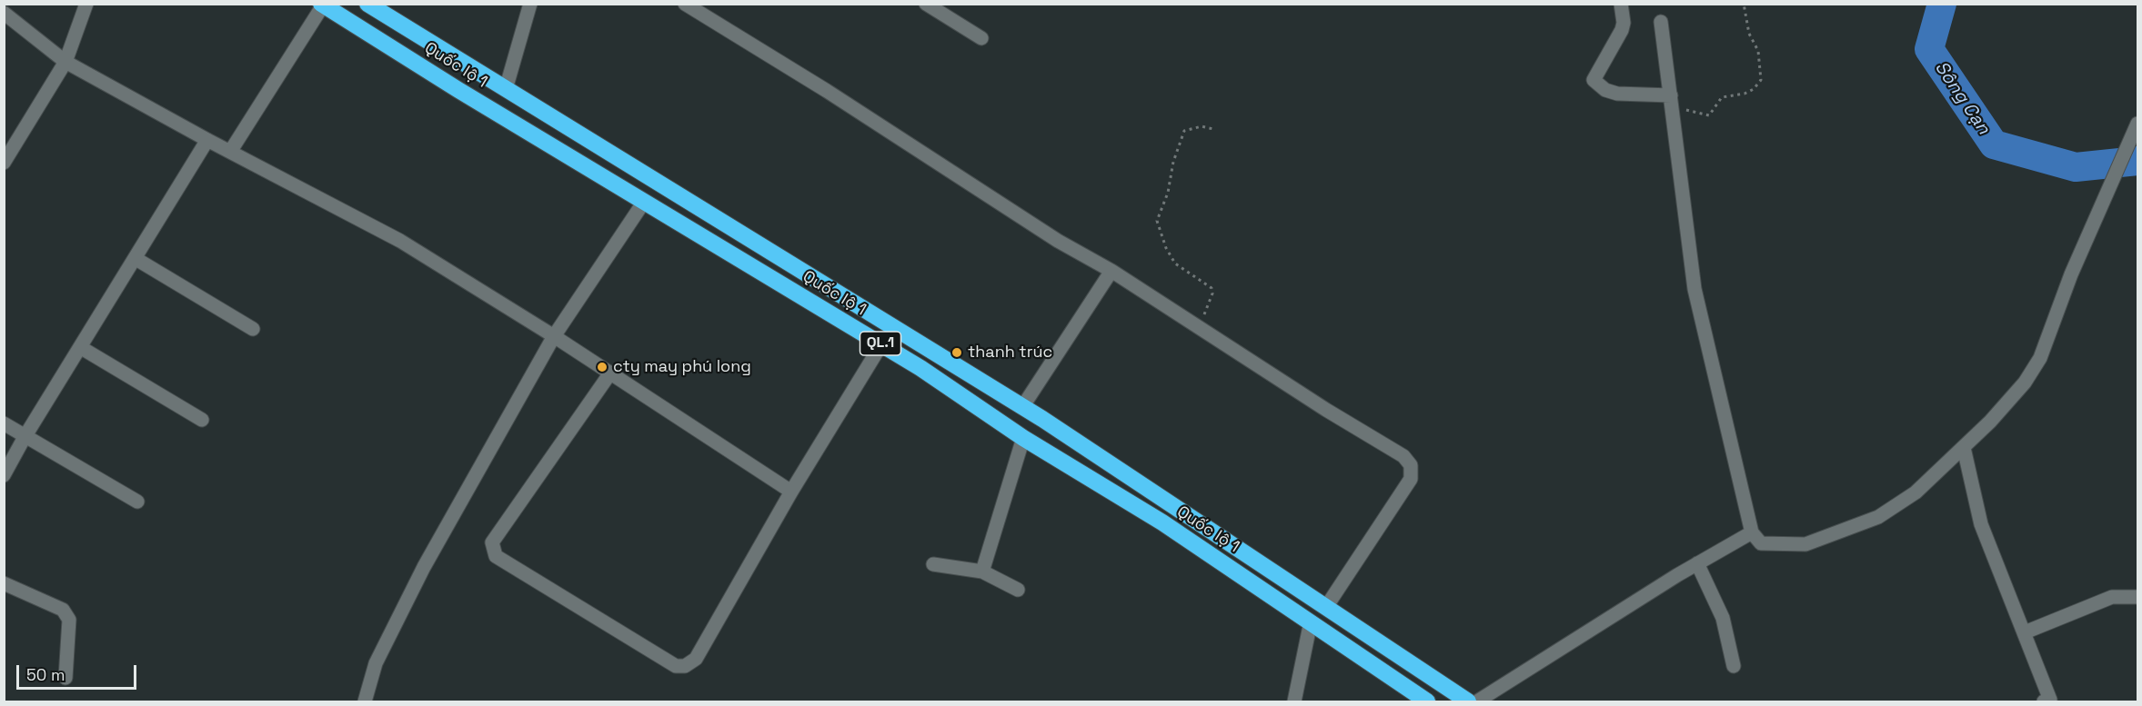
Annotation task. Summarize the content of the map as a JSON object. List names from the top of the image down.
{
  "streets": {
    "highway": ["Quốc lộ 1", "QL.1"]
  },
  "water": ["Sông Cạn"],
  "places": ["thanh trúc", "cty may phú long"],
  "scale_bar": "50 m"
}
